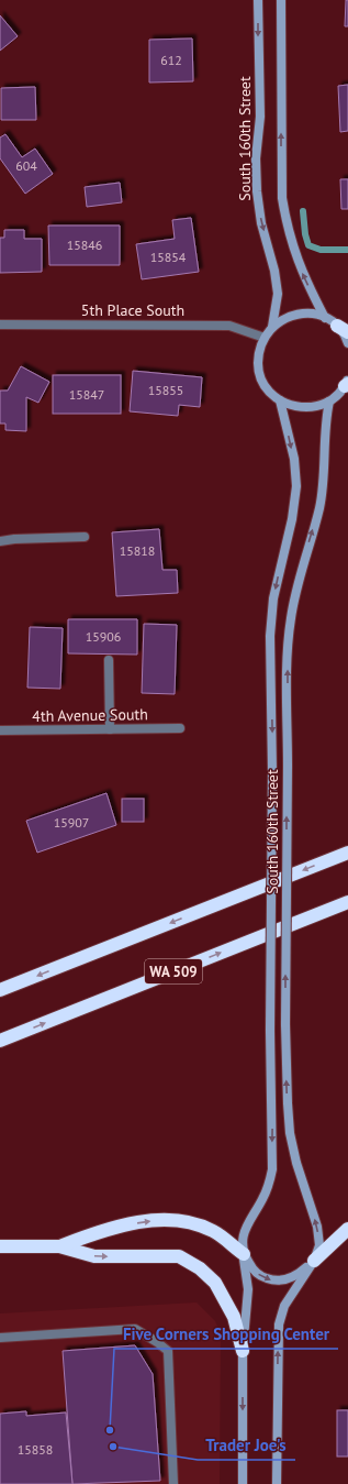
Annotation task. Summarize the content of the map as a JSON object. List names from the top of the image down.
{
  "streets": {
    "highway": ["WA 509"],
    "main road": ["South 160th Street"],
    "street": ["5th Place South", "4th Avenue South"]
  },
  "places": ["Five Corners Shopping Center", "Trader Joe's"],
  "house_numbers": [
    "612",
    "604",
    "15846",
    "15854",
    "15855",
    "15847",
    "15818",
    "15906",
    "15907",
    "15858"
  ]
}
